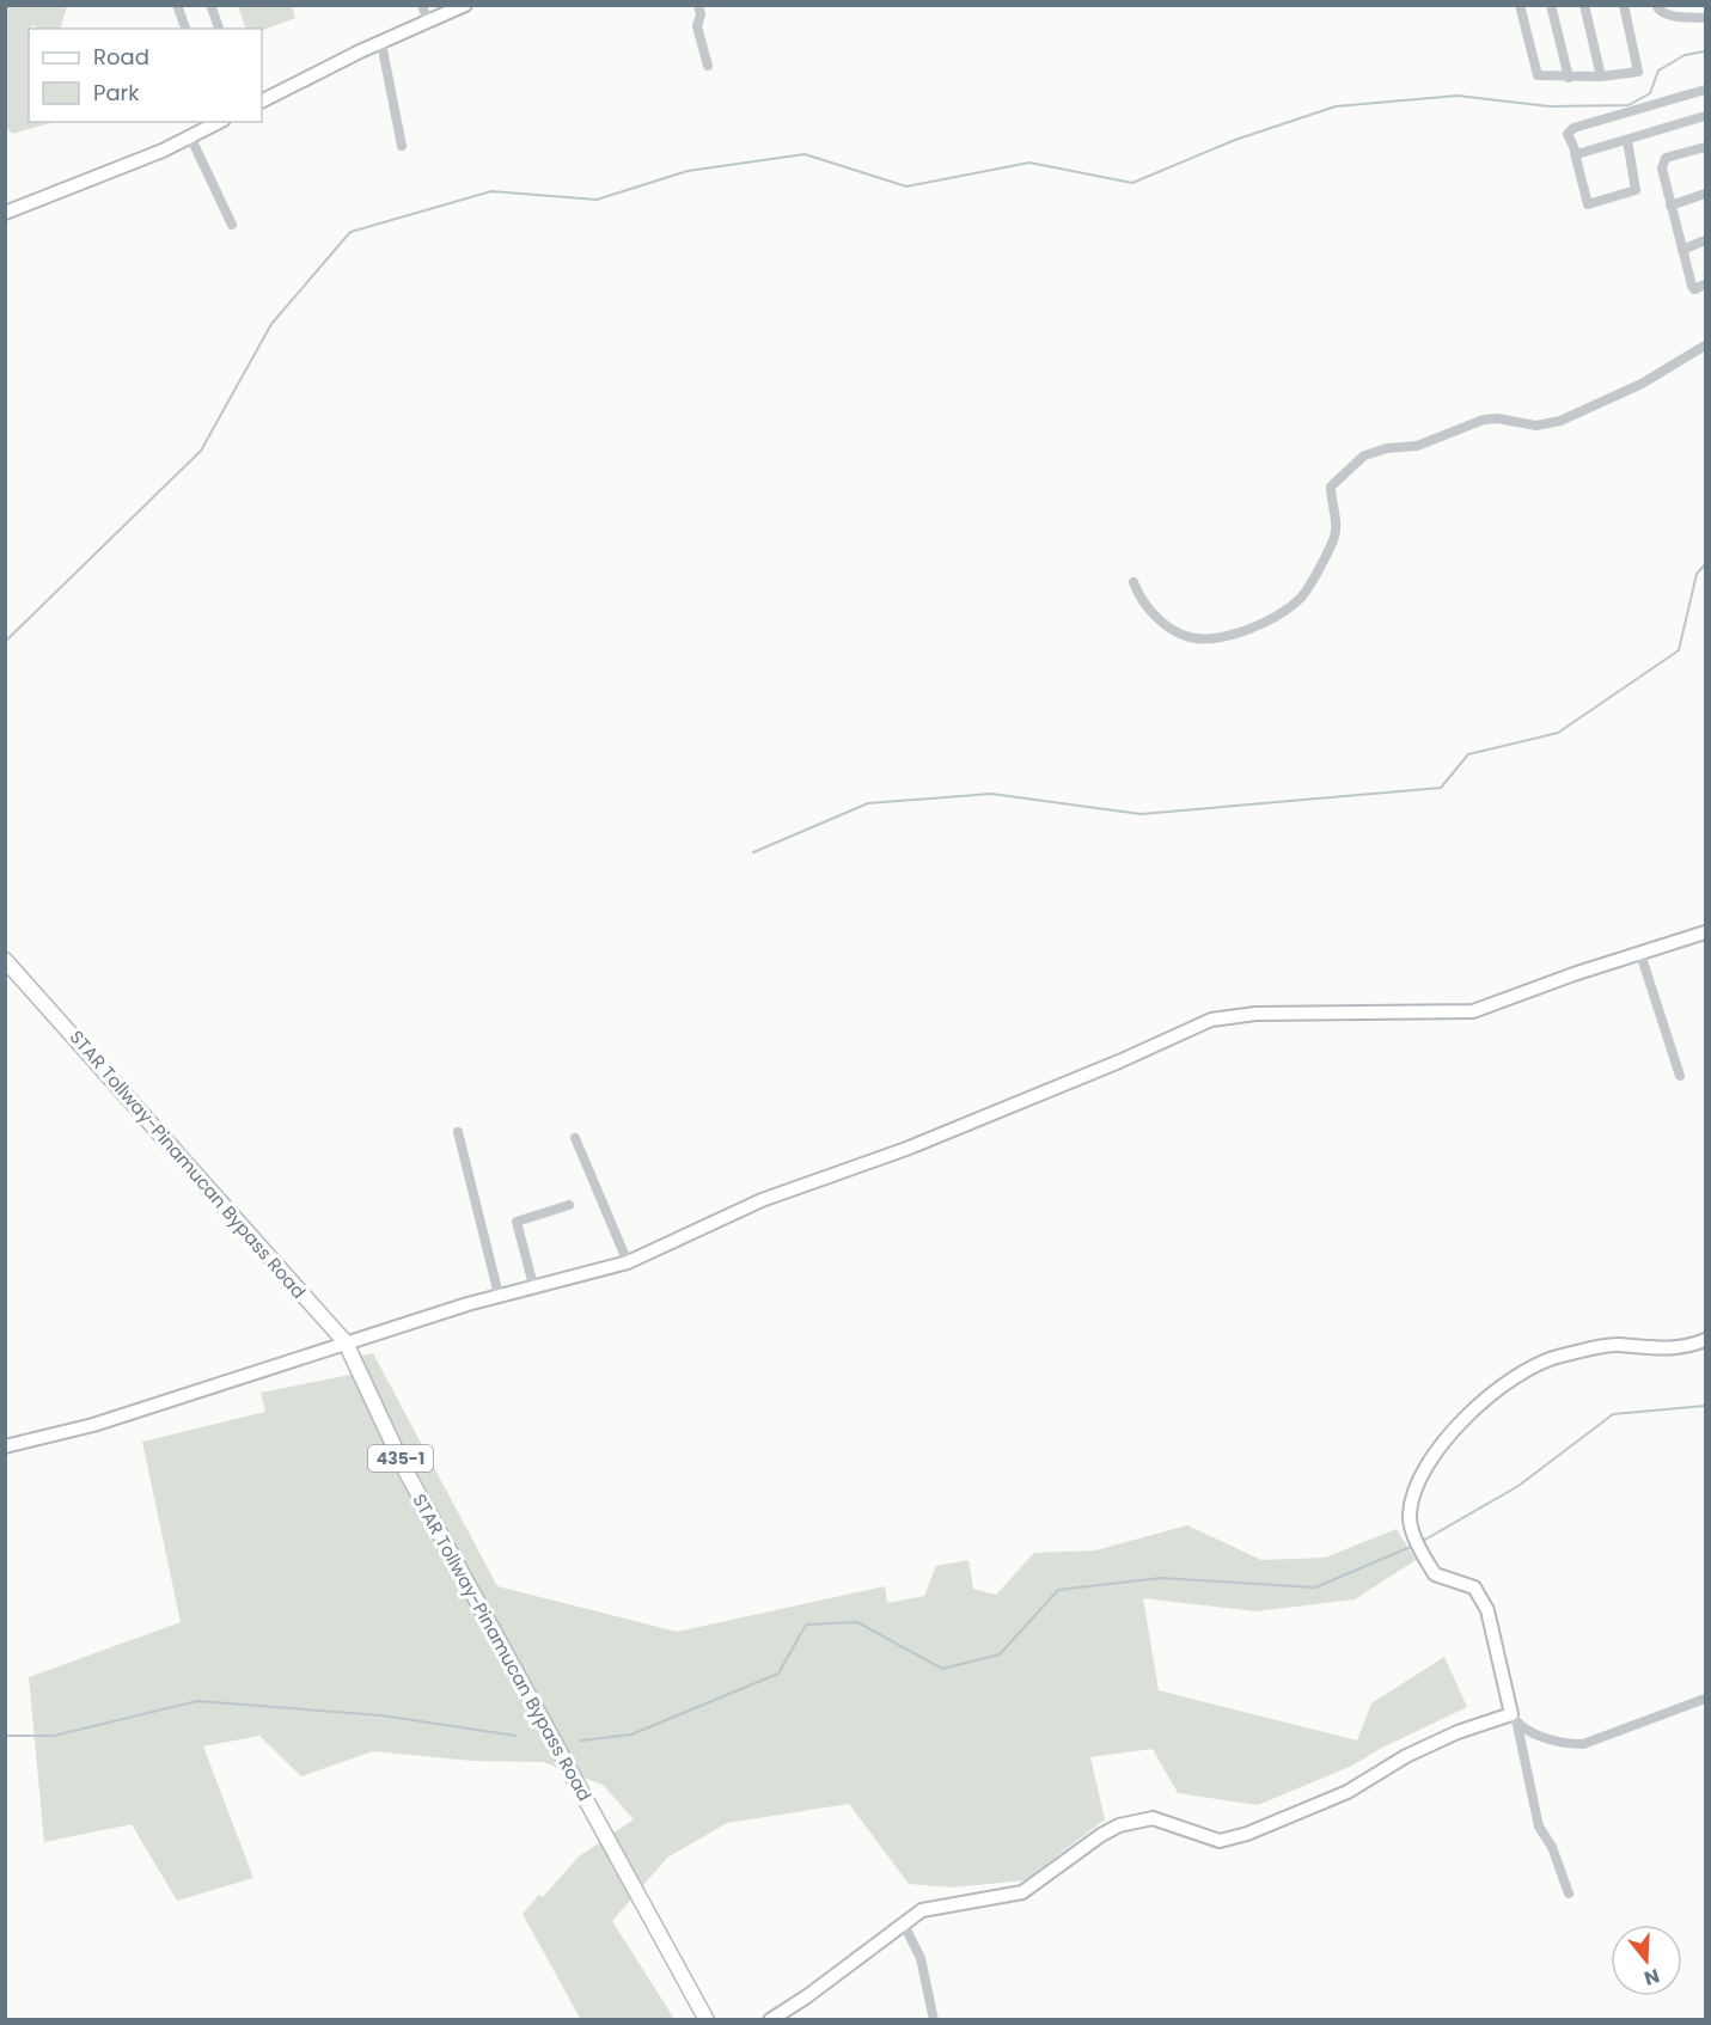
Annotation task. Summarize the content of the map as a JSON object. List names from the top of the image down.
{
  "streets": {
    "main road": ["STAR Tollway-Pinamucan Bypass Road", "435-1"]
  },
  "legend": ["Road", "Park"],
  "north": "bottom"
}
